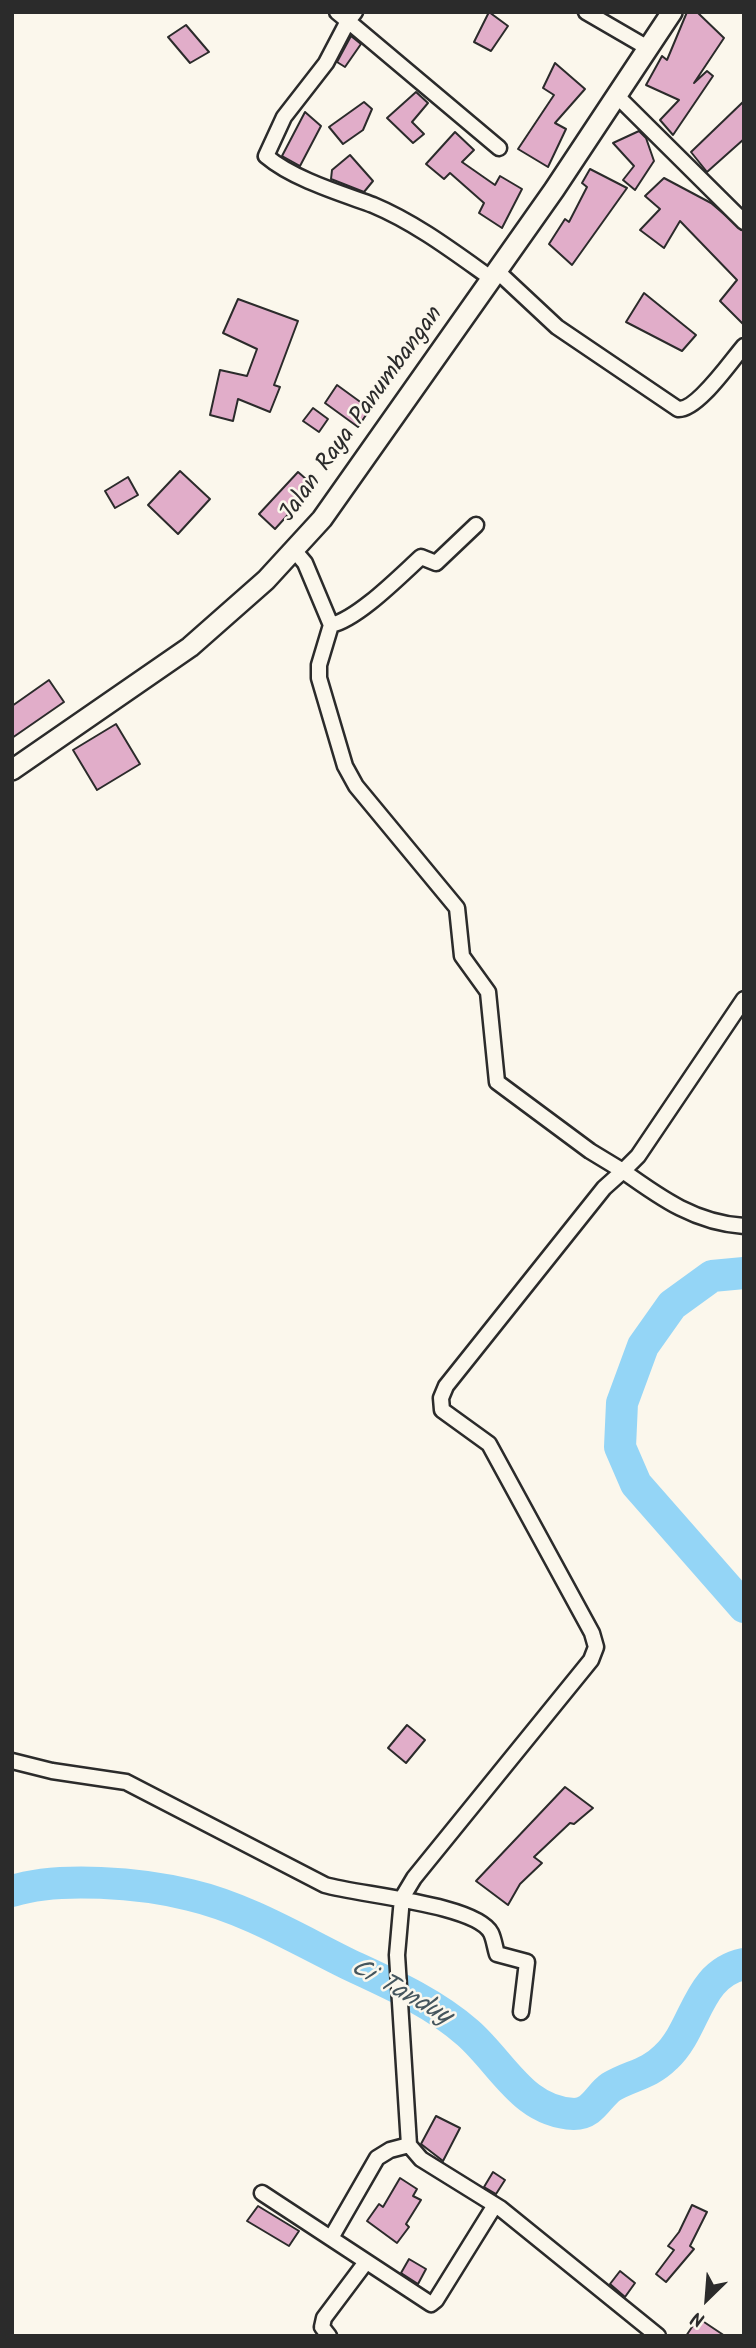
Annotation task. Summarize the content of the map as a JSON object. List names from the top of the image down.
{
  "streets": {
    "main road": ["Jalan Raya Panumbangan"]
  },
  "water": ["Ci Tanduy"],
  "north": "bottom left"
}
